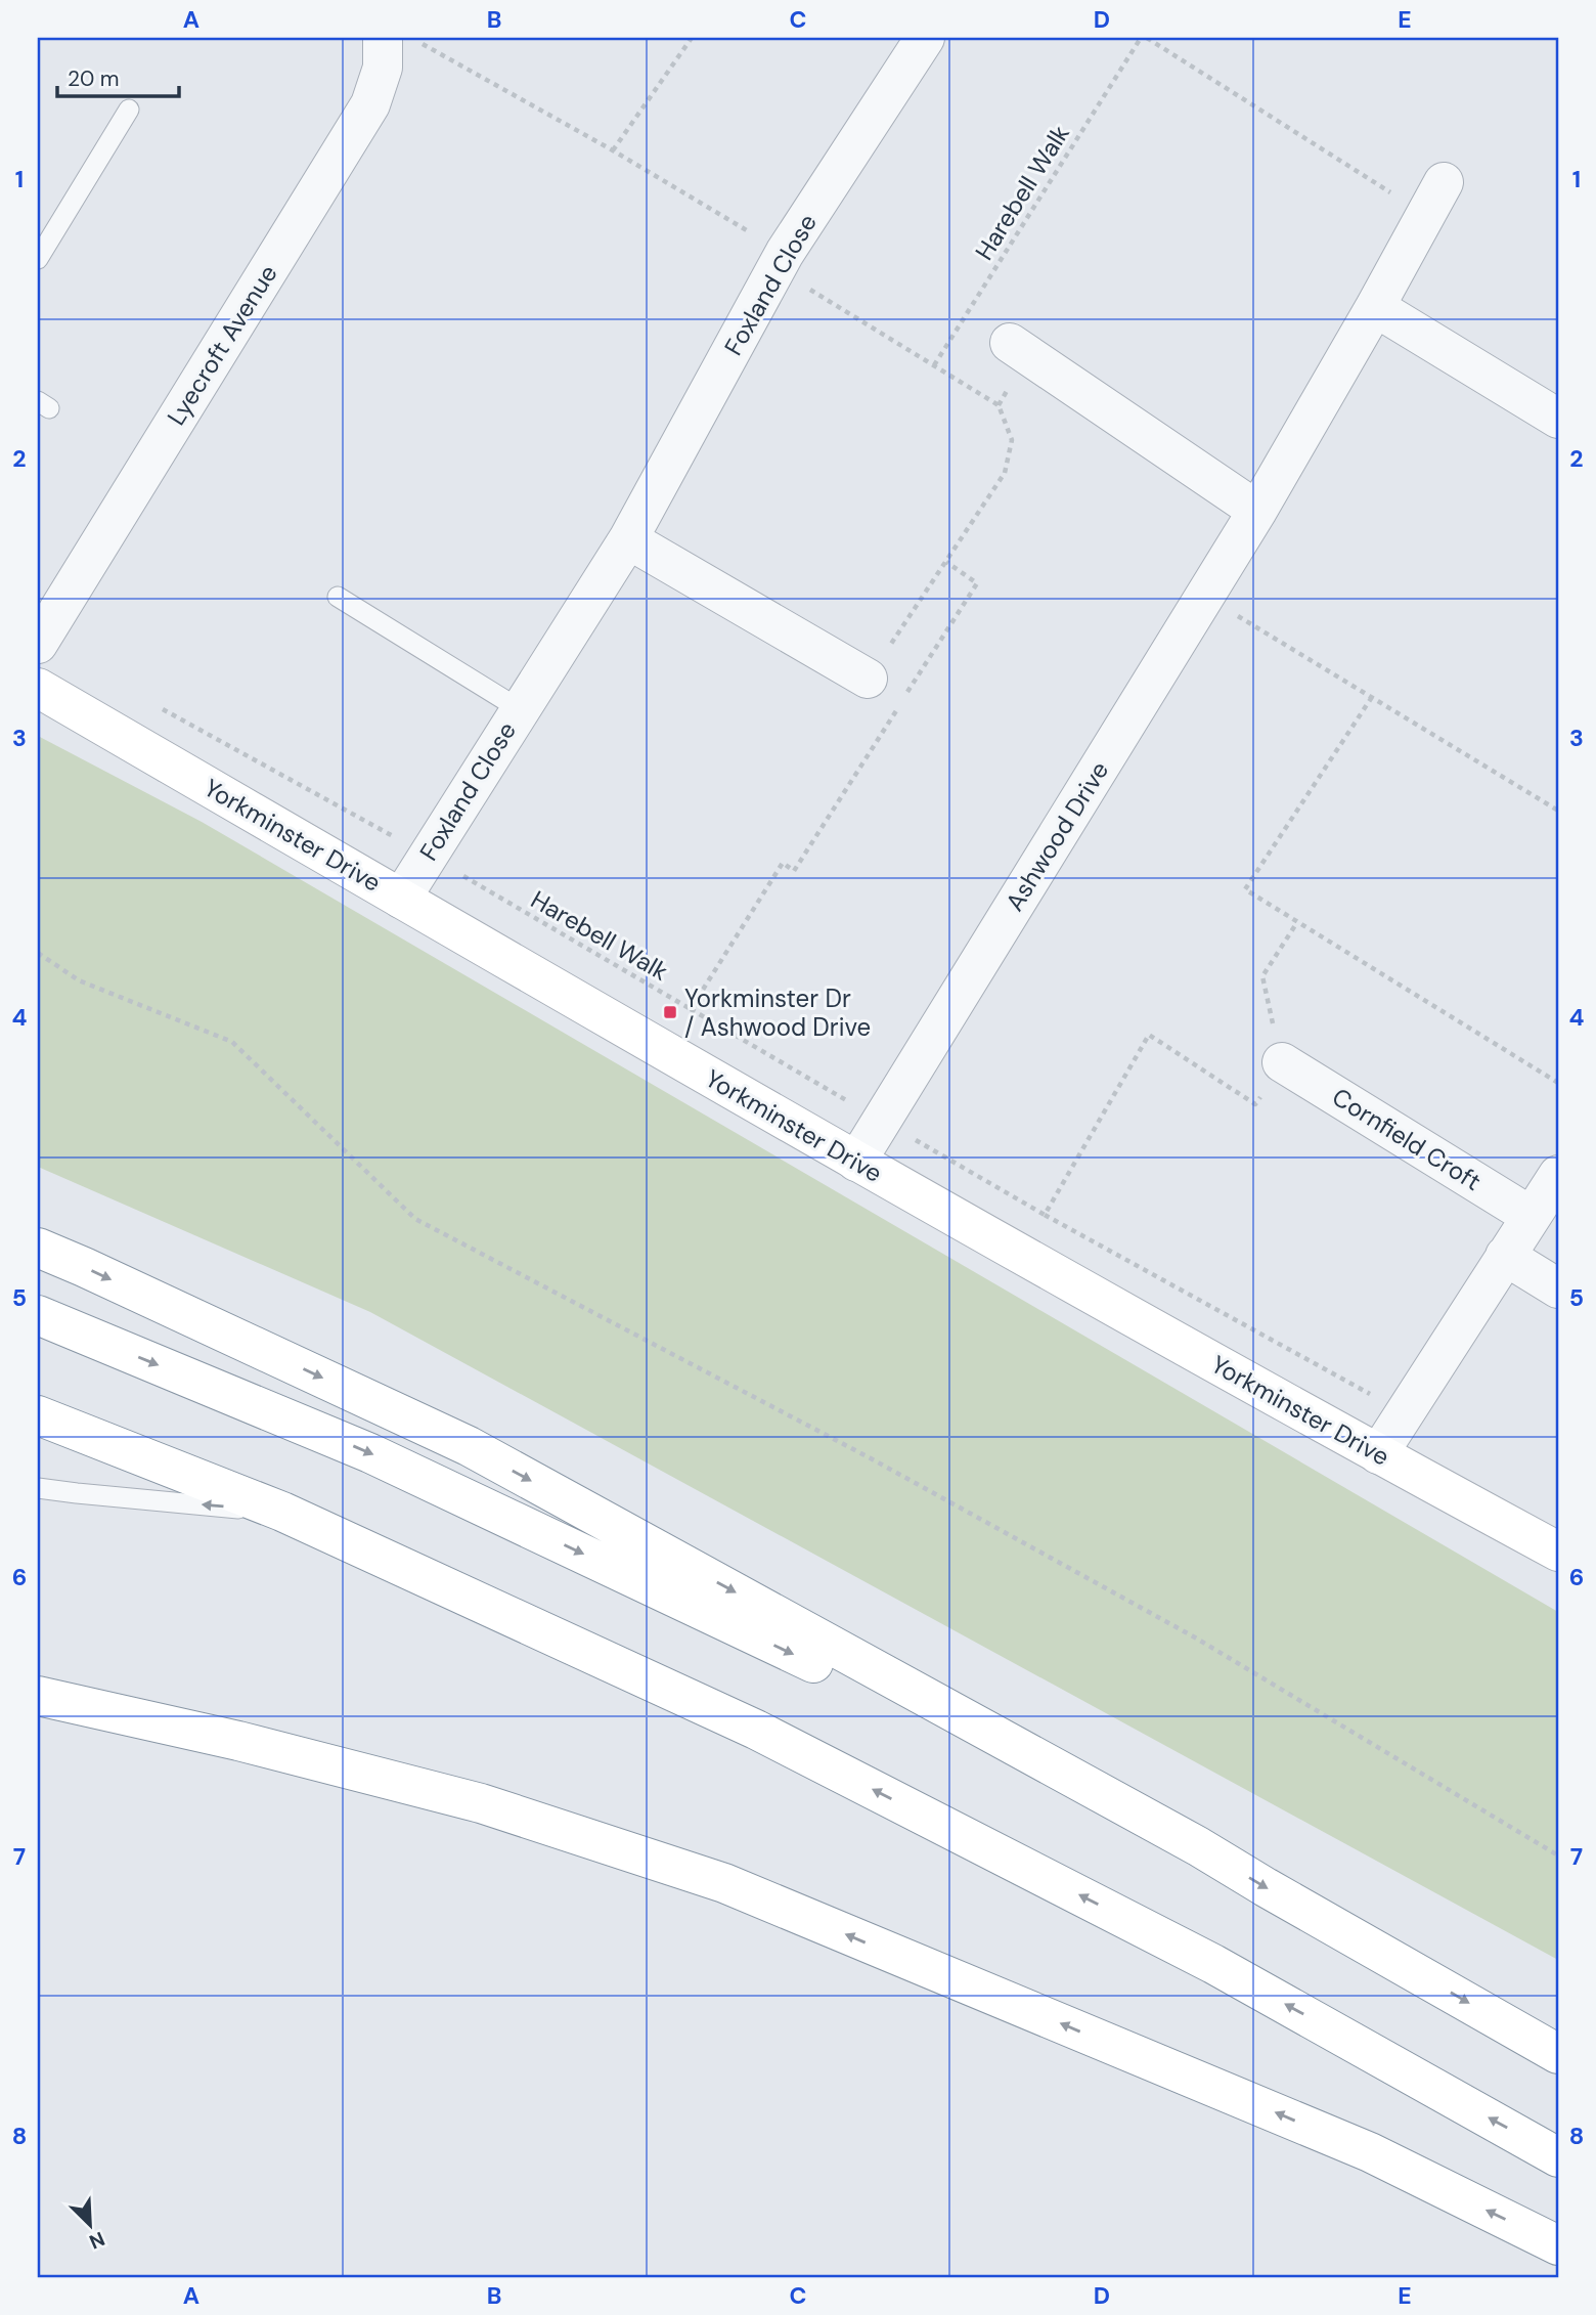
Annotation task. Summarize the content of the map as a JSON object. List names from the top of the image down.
{
  "streets": {
    "main road": ["Yorkminster Drive"],
    "street": [
      "Foxland Close",
      "Lyecroft Avenue",
      "Ashwood Drive",
      "Cornfield Croft"
    ],
    "path": ["Harebell Walk"]
  },
  "crossings": [
    ["Harebell Walk", "Foxland Close"],
    ["Harebell Walk", "Ashwood Drive"],
    ["Foxland Close", "Yorkminster Drive"],
    ["Yorkminster Drive", "Ashwood Drive"]
  ],
  "places": {
    "transit": ["Yorkminster Dr / Ashwood Drive"]
  },
  "scale_bar": "20 m",
  "north": "bottom right",
  "grid": {
    "columns": [
      "A",
      "B",
      "C",
      "D",
      "E"
    ],
    "rows": [
      "1",
      "2",
      "3",
      "4",
      "5",
      "6",
      "7",
      "8"
    ]
  }
}
